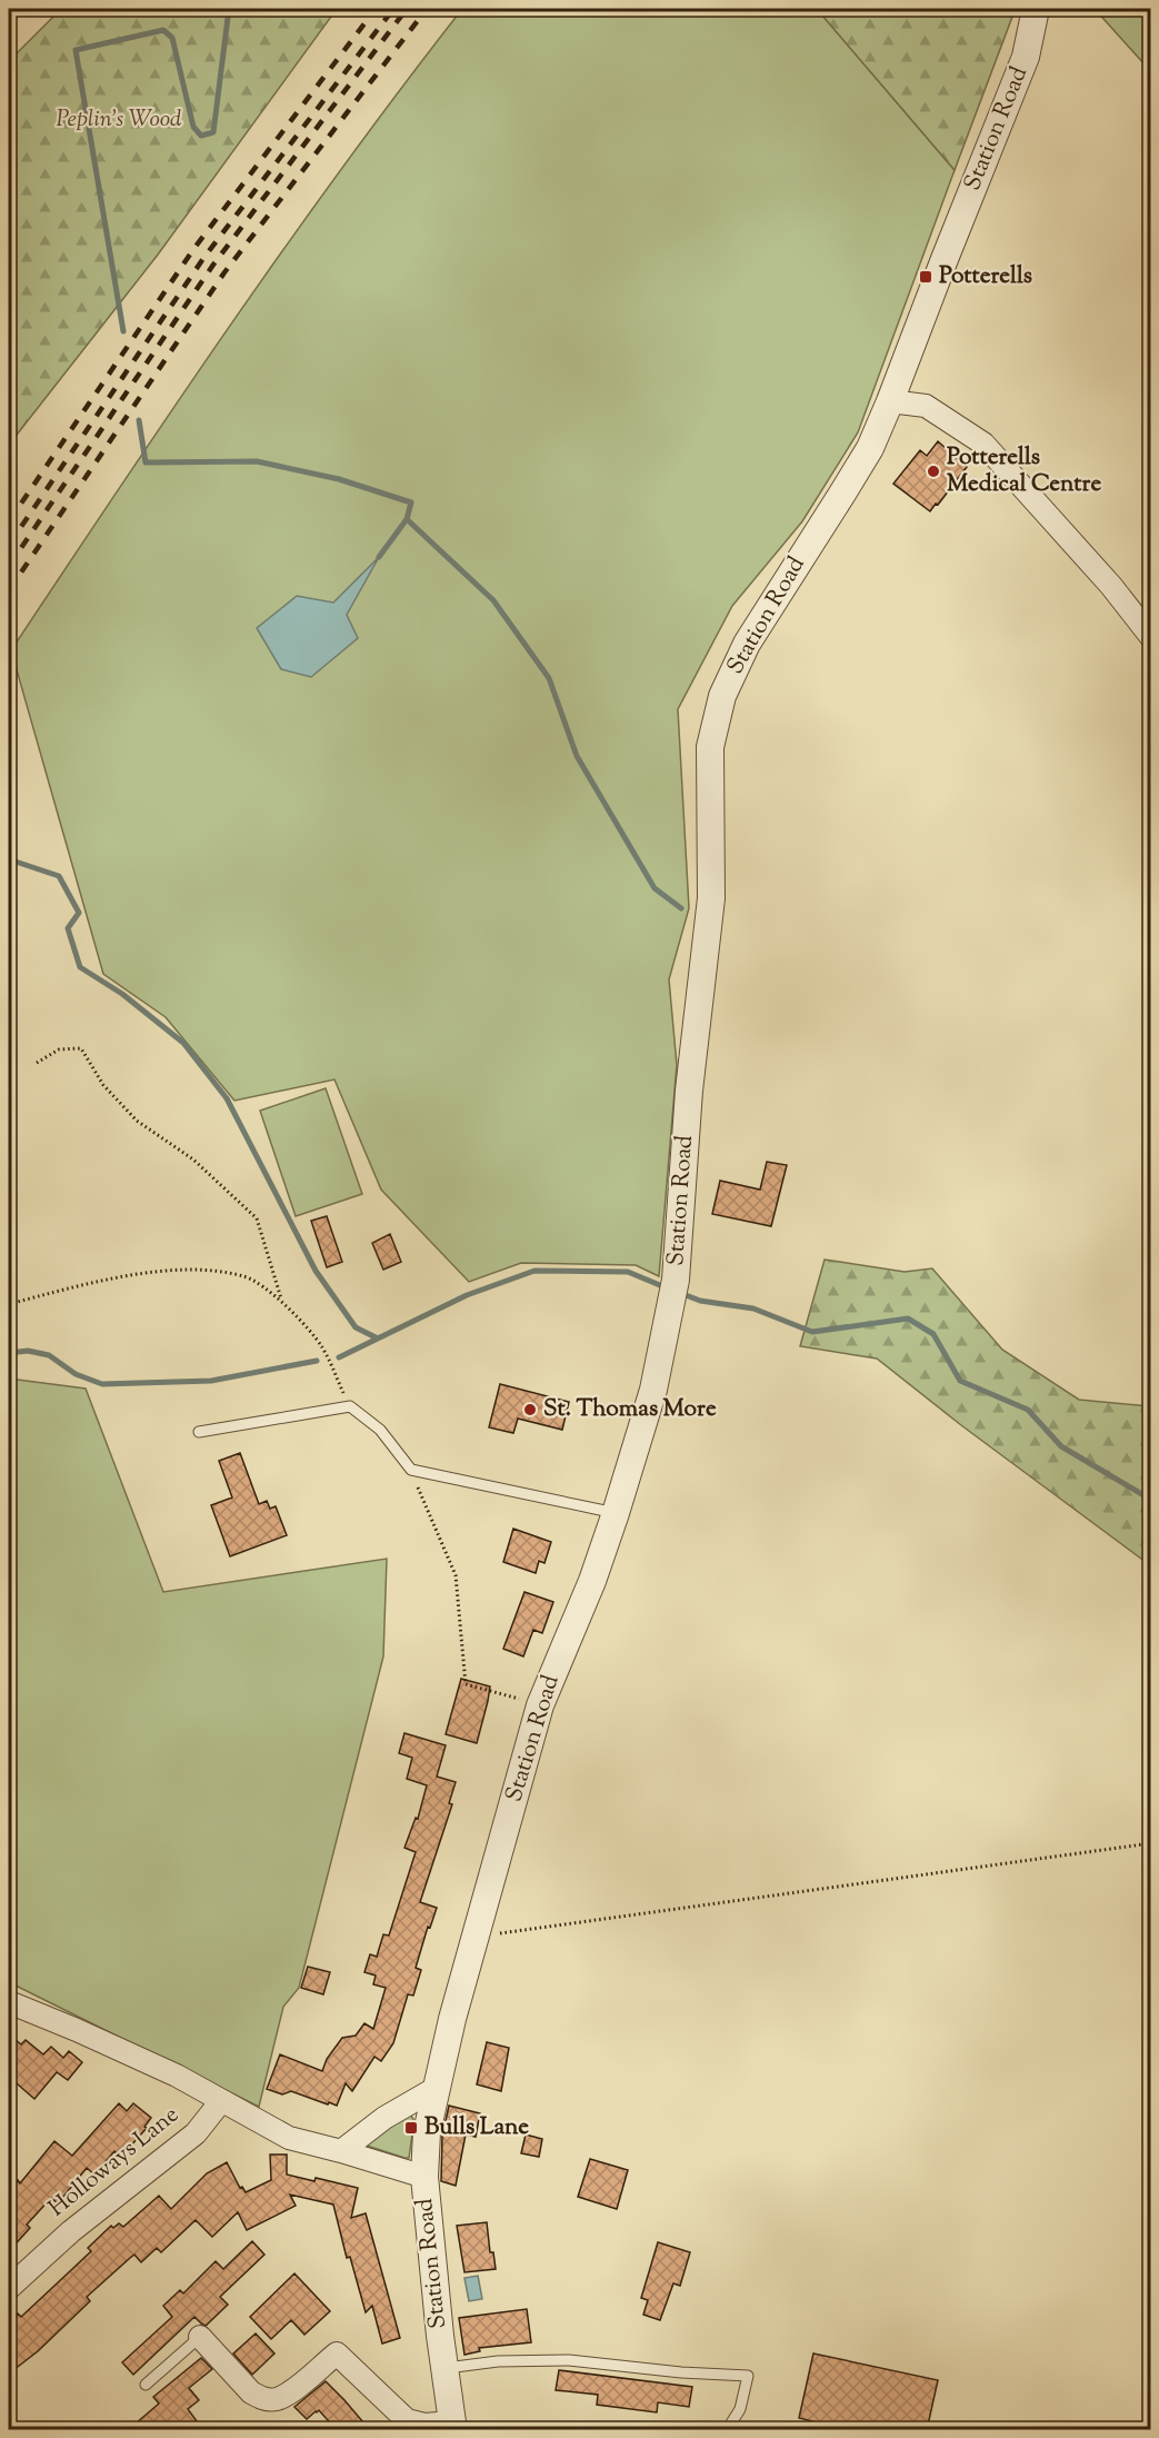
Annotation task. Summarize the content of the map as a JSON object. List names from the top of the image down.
{
  "streets": {
    "street": ["Station Road", "Holloways Lane"]
  },
  "parks": ["Peplin's Wood"],
  "places": {
    "transit": ["Potterells", "Bulls Lane"],
    "other": ["Potterells Medical Centre", "St. Thomas More"]
  }
}
